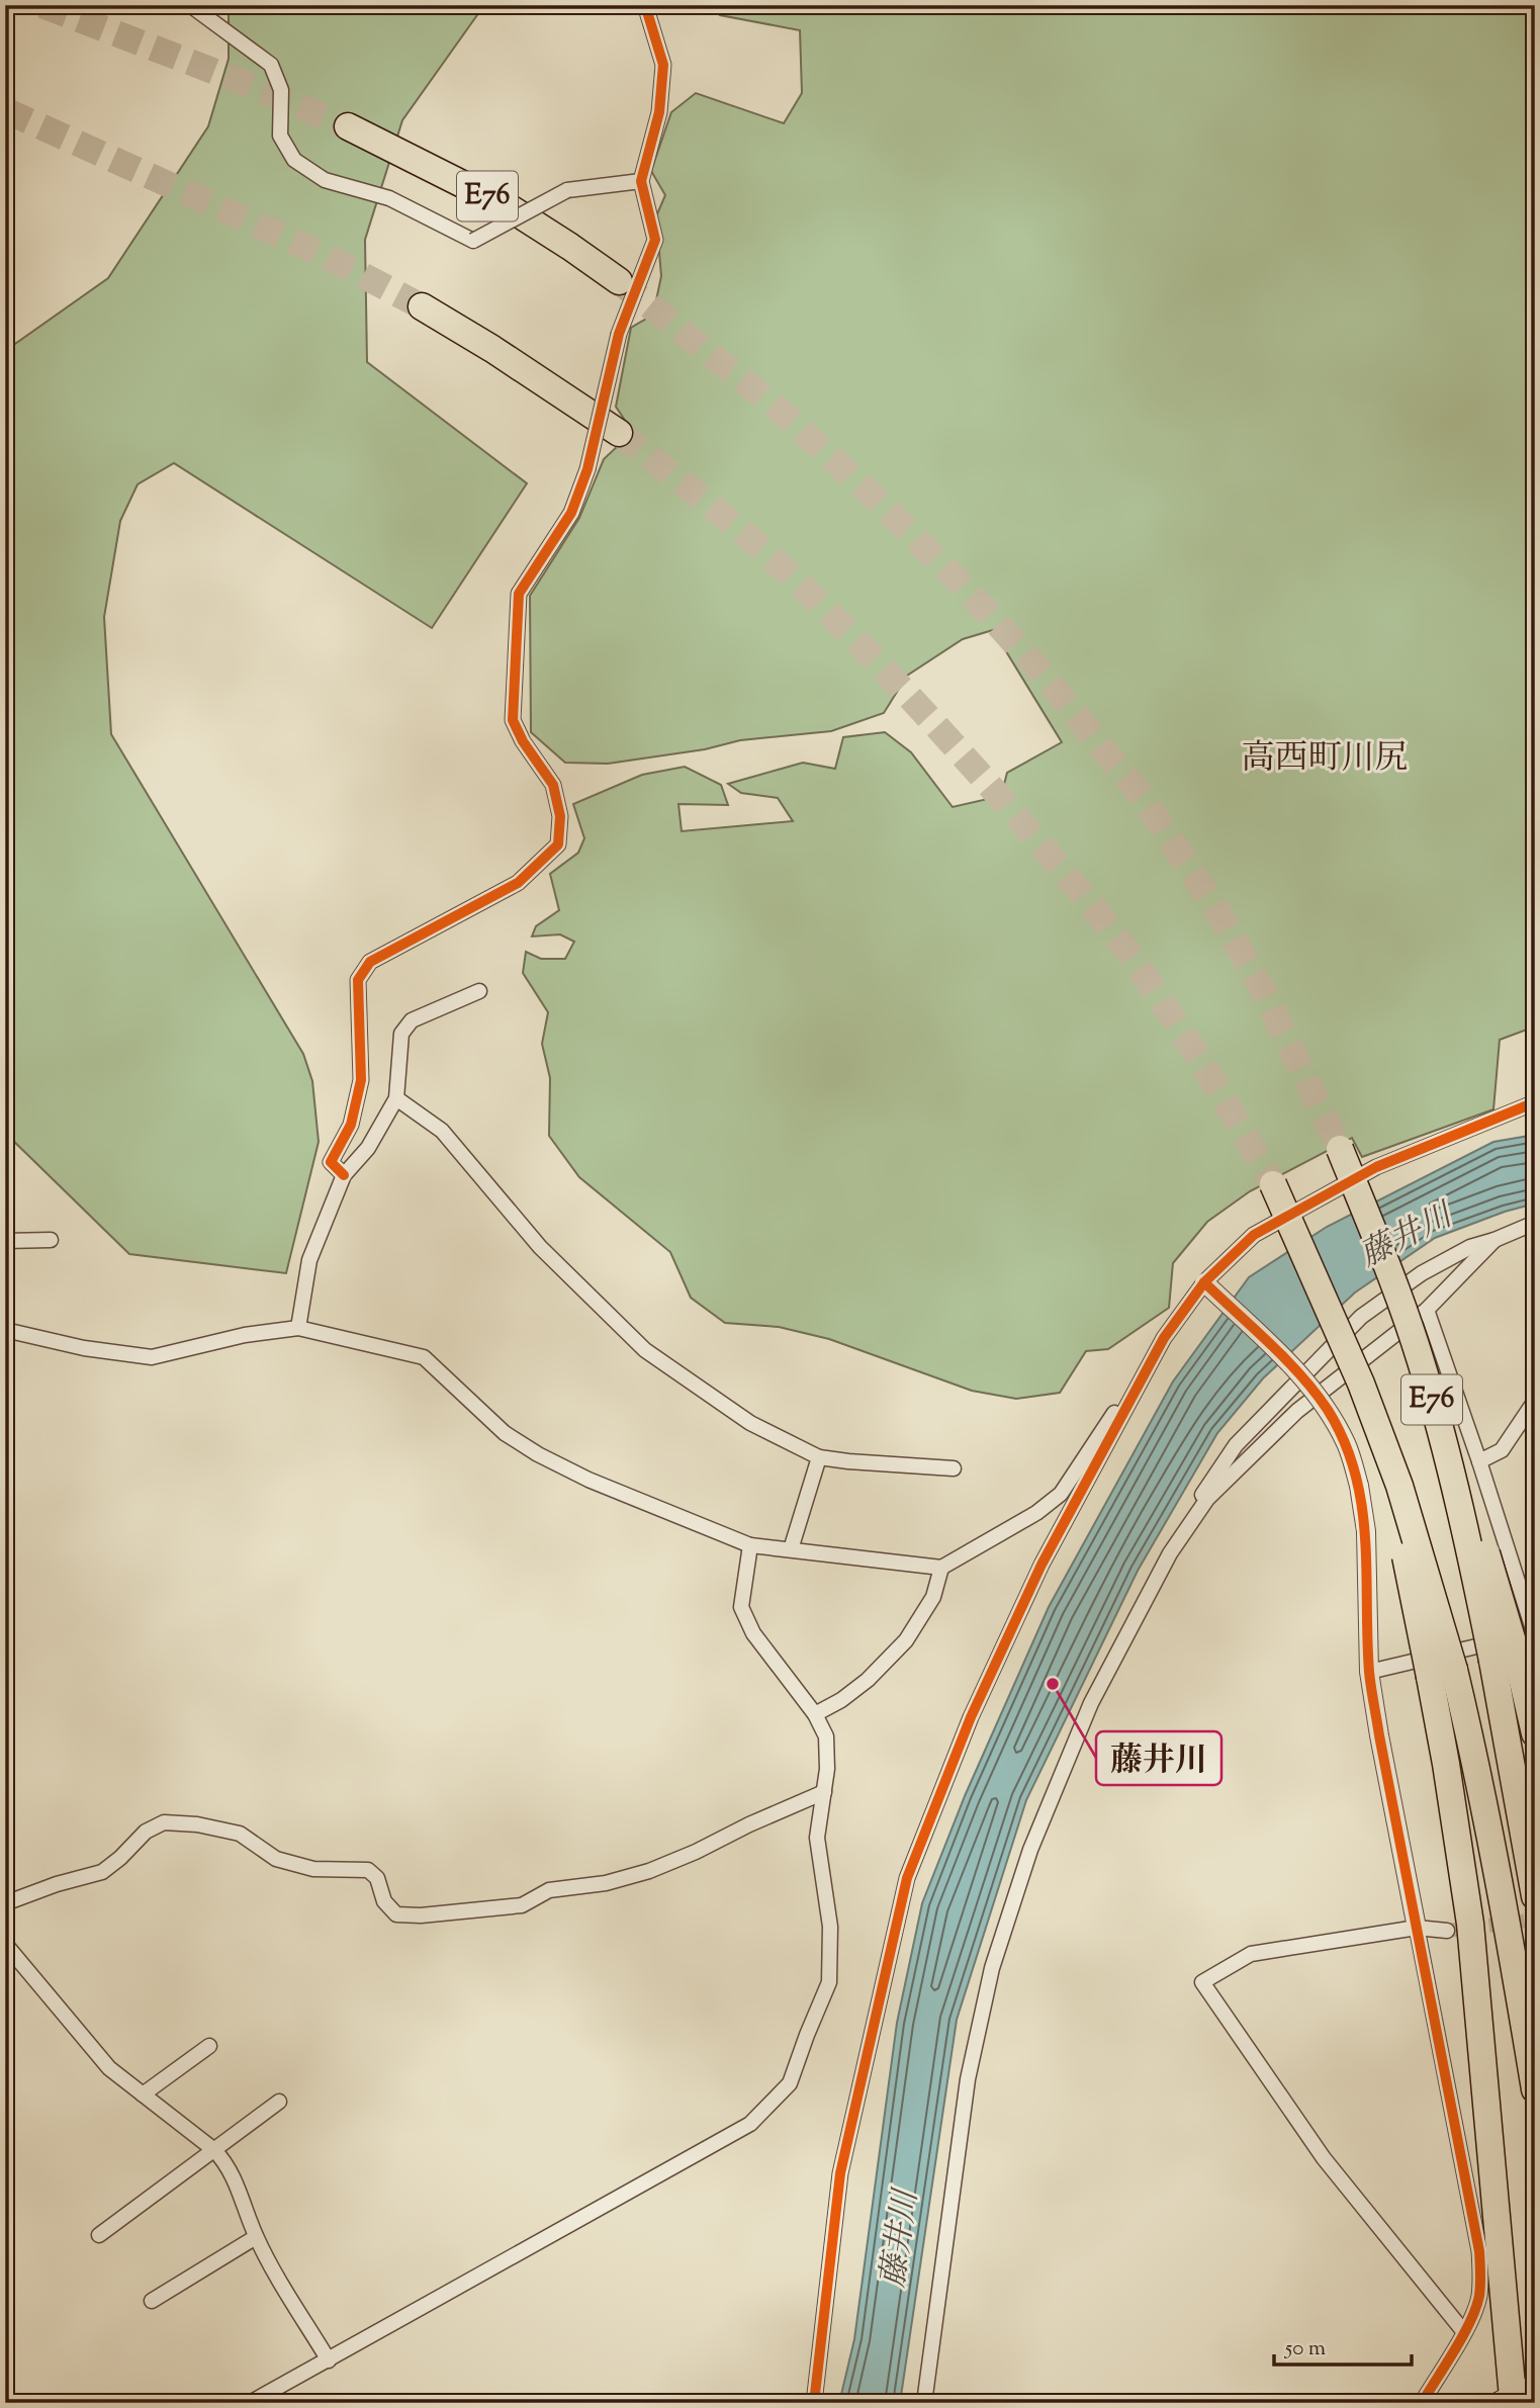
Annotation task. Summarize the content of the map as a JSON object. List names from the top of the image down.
{
  "streets": {
    "highway": ["E76"]
  },
  "districts": ["高西町川尻"],
  "water": ["藤井川"],
  "places": ["藤井川"],
  "scale_bar": "50 m"
}
